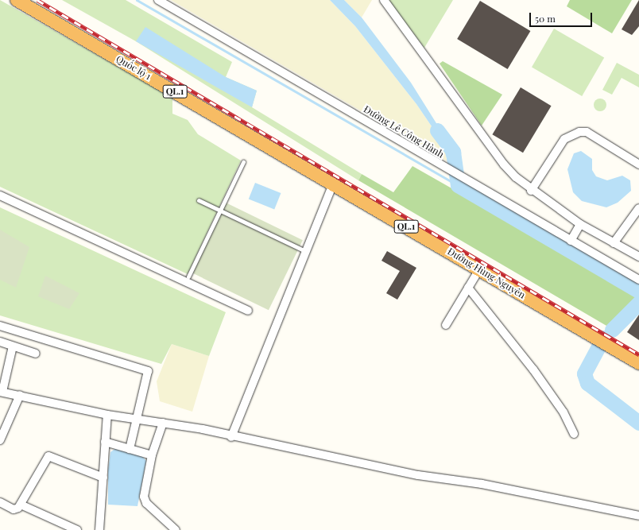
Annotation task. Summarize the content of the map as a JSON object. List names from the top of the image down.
{
  "streets": {
    "highway": ["Quốc lộ 1", "QL.1", "Đường Hùng Nguyên"],
    "street": ["Đường Lê Công Hành"]
  },
  "crossings": [
    ["Quốc lộ 1", "Đường Hùng Nguyên"]
  ],
  "scale_bar": "50 m"
}
